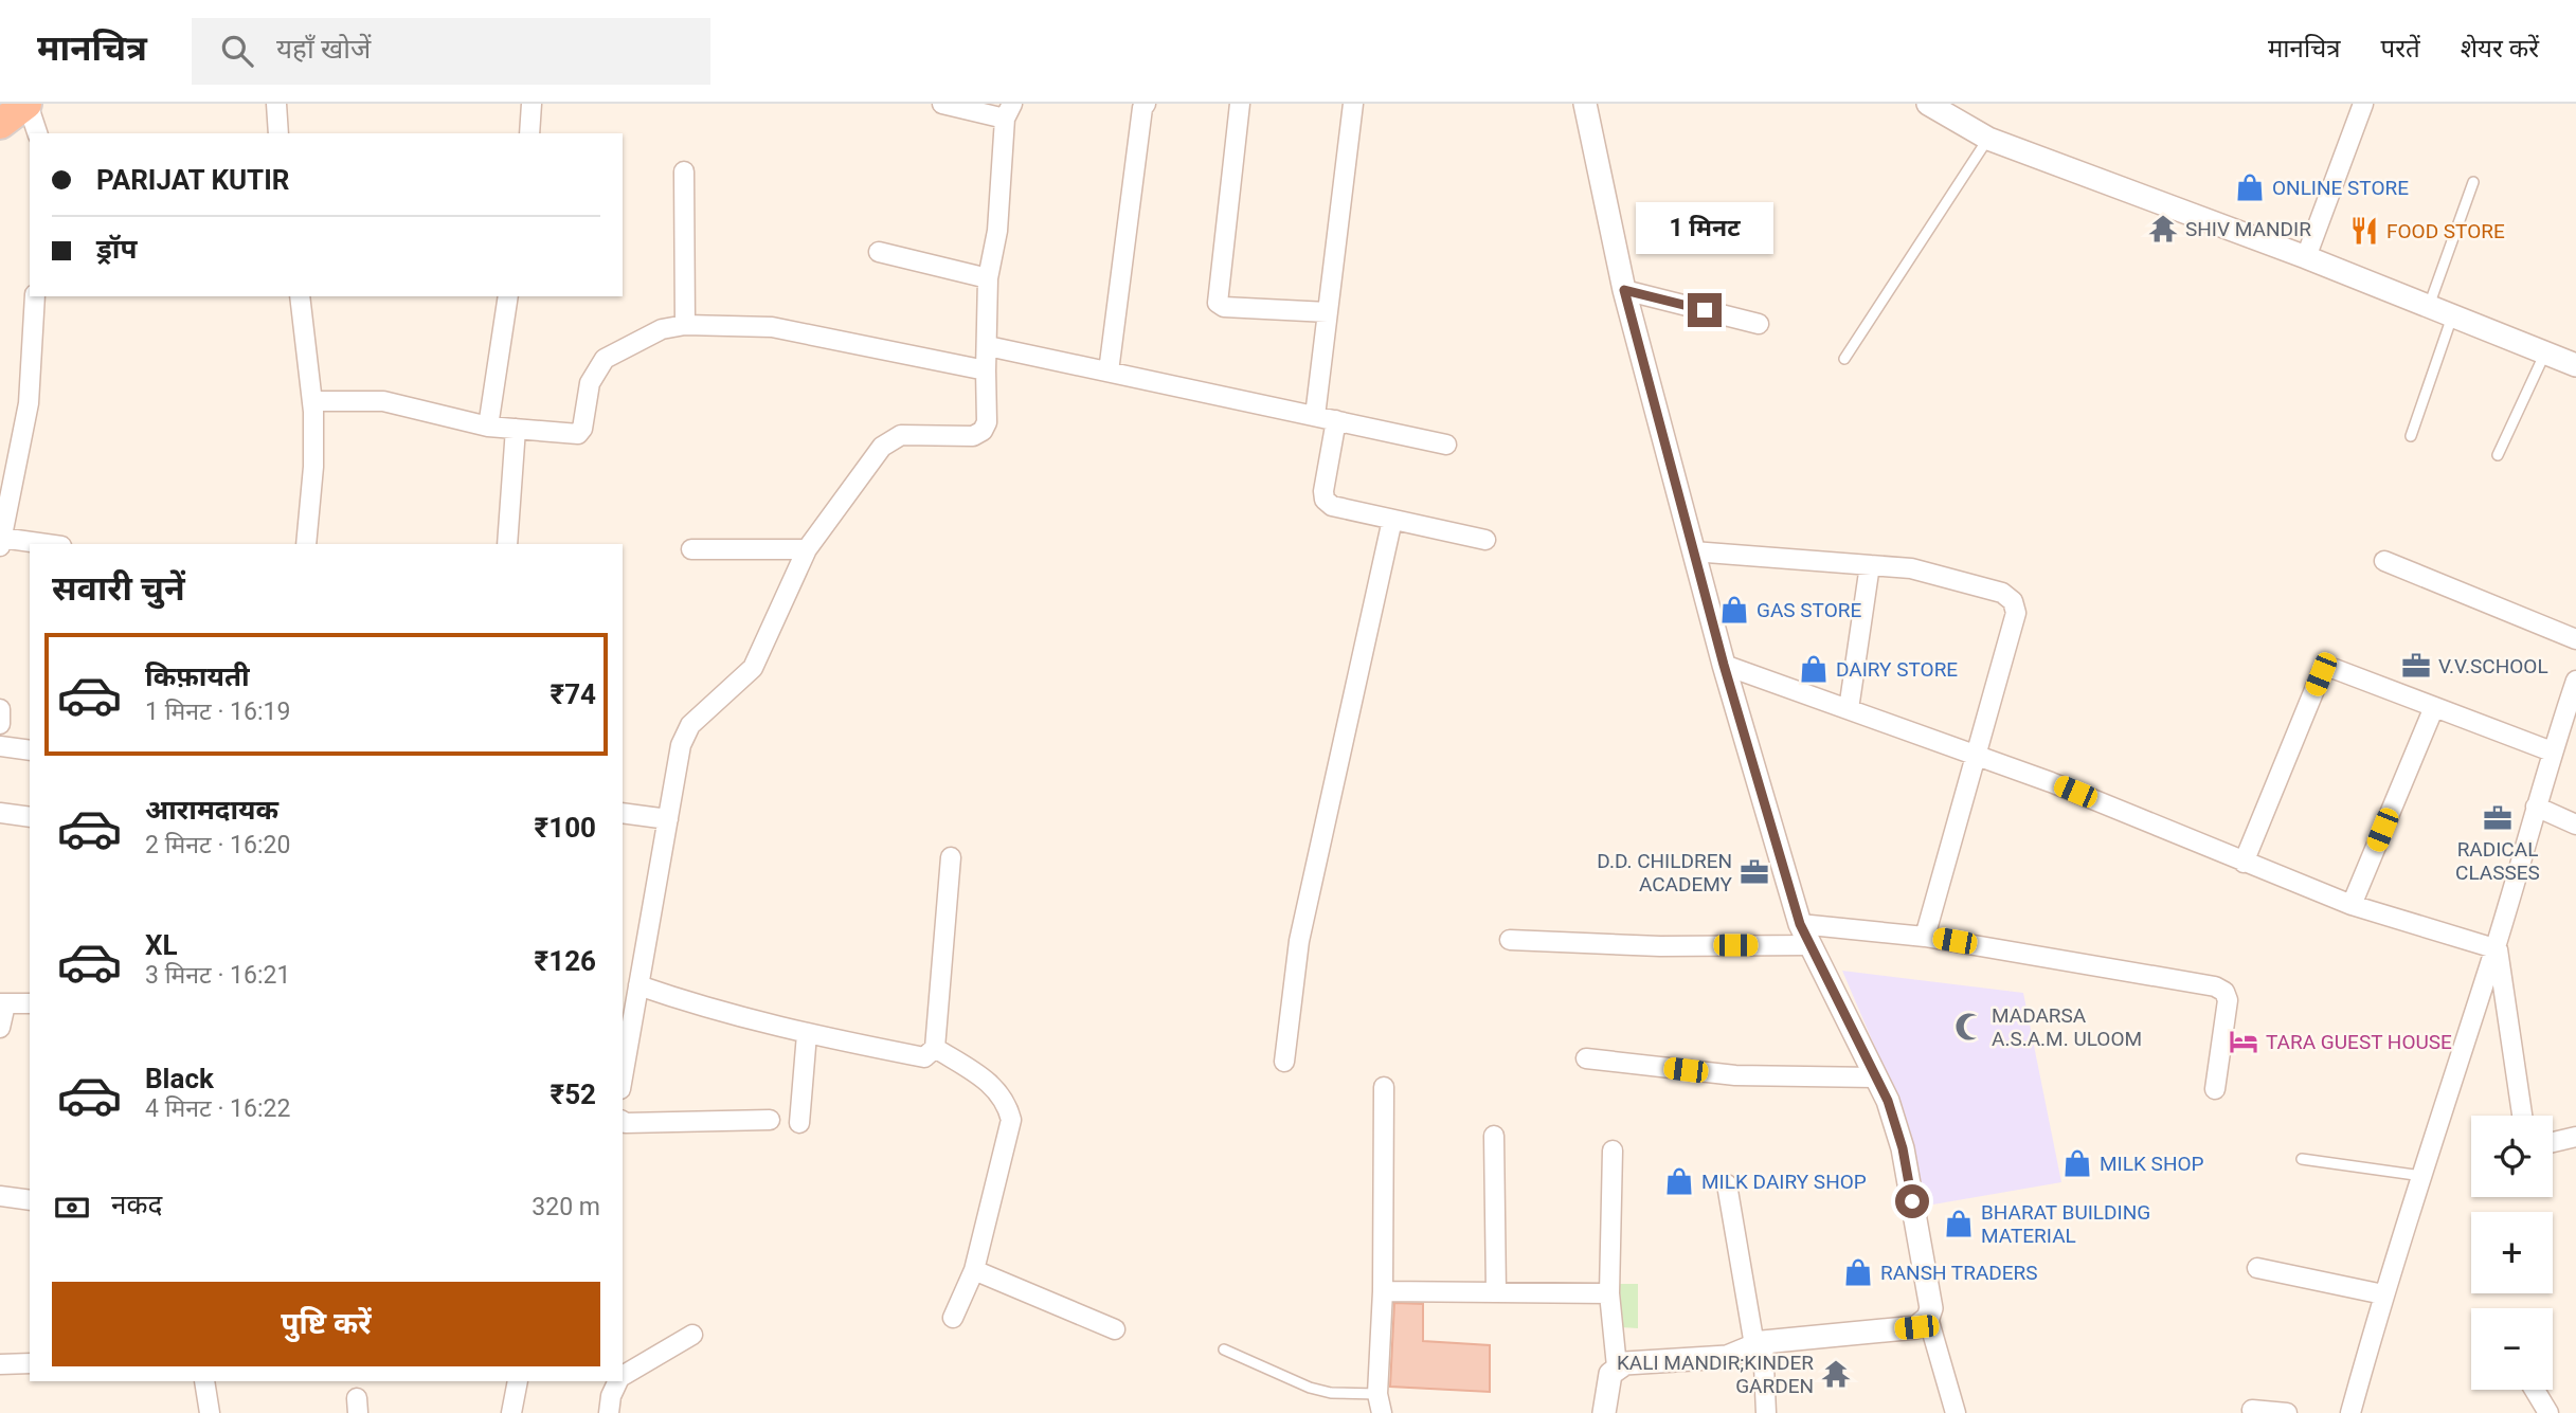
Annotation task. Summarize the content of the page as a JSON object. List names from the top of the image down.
{
  "places": {
    "shop": [
      "ONLINE STORE",
      "GAS STORE",
      "DAIRY STORE",
      "MILK SHOP",
      "MILK DAIRY SHOP",
      "BHARAT BUILDING MATERIAL",
      "RANSH TRADERS"
    ],
    "temple": ["SHIV MANDIR", "KALI MANDIR;KINDER GARDEN"],
    "restaurant": ["FOOD STORE"],
    "office": ["V.V.SCHOOL", "RADICAL CLASSES", "D.D. CHILDREN ACADEMY"],
    "mosque": ["MADARSA A.S.A.M. ULOOM"],
    "hotel": ["TARA GUEST HOUSE"]
  },
  "page": {
    "header": "मानचित्र",
    "search": "यहाँ खोजें",
    "nav": ["मानचित्र", "परतें", "शेयर करें"],
    "banner": ["PARIJAT KUTIR", "ड्रॉप"],
    "bubble": "1 मिनट",
    "heading": "सवारी चुनें",
    "list": [
      {
        "name": "किफ़ायती",
        "note": "1 मिनट · 16:19",
        "value": "₹74"
      },
      {
        "name": "आरामदायक",
        "note": "2 मिनट · 16:20",
        "value": "₹100"
      },
      {
        "name": "XL",
        "note": "3 मिनट · 16:21",
        "value": "₹126"
      },
      {
        "name": "Black",
        "note": "4 मिनट · 16:22",
        "value": "₹52"
      }
    ],
    "map_buttons": ["+", "−"],
    "pay": ["नकद", "320 m"],
    "buttons": "पुष्टि करें"
  }
}
